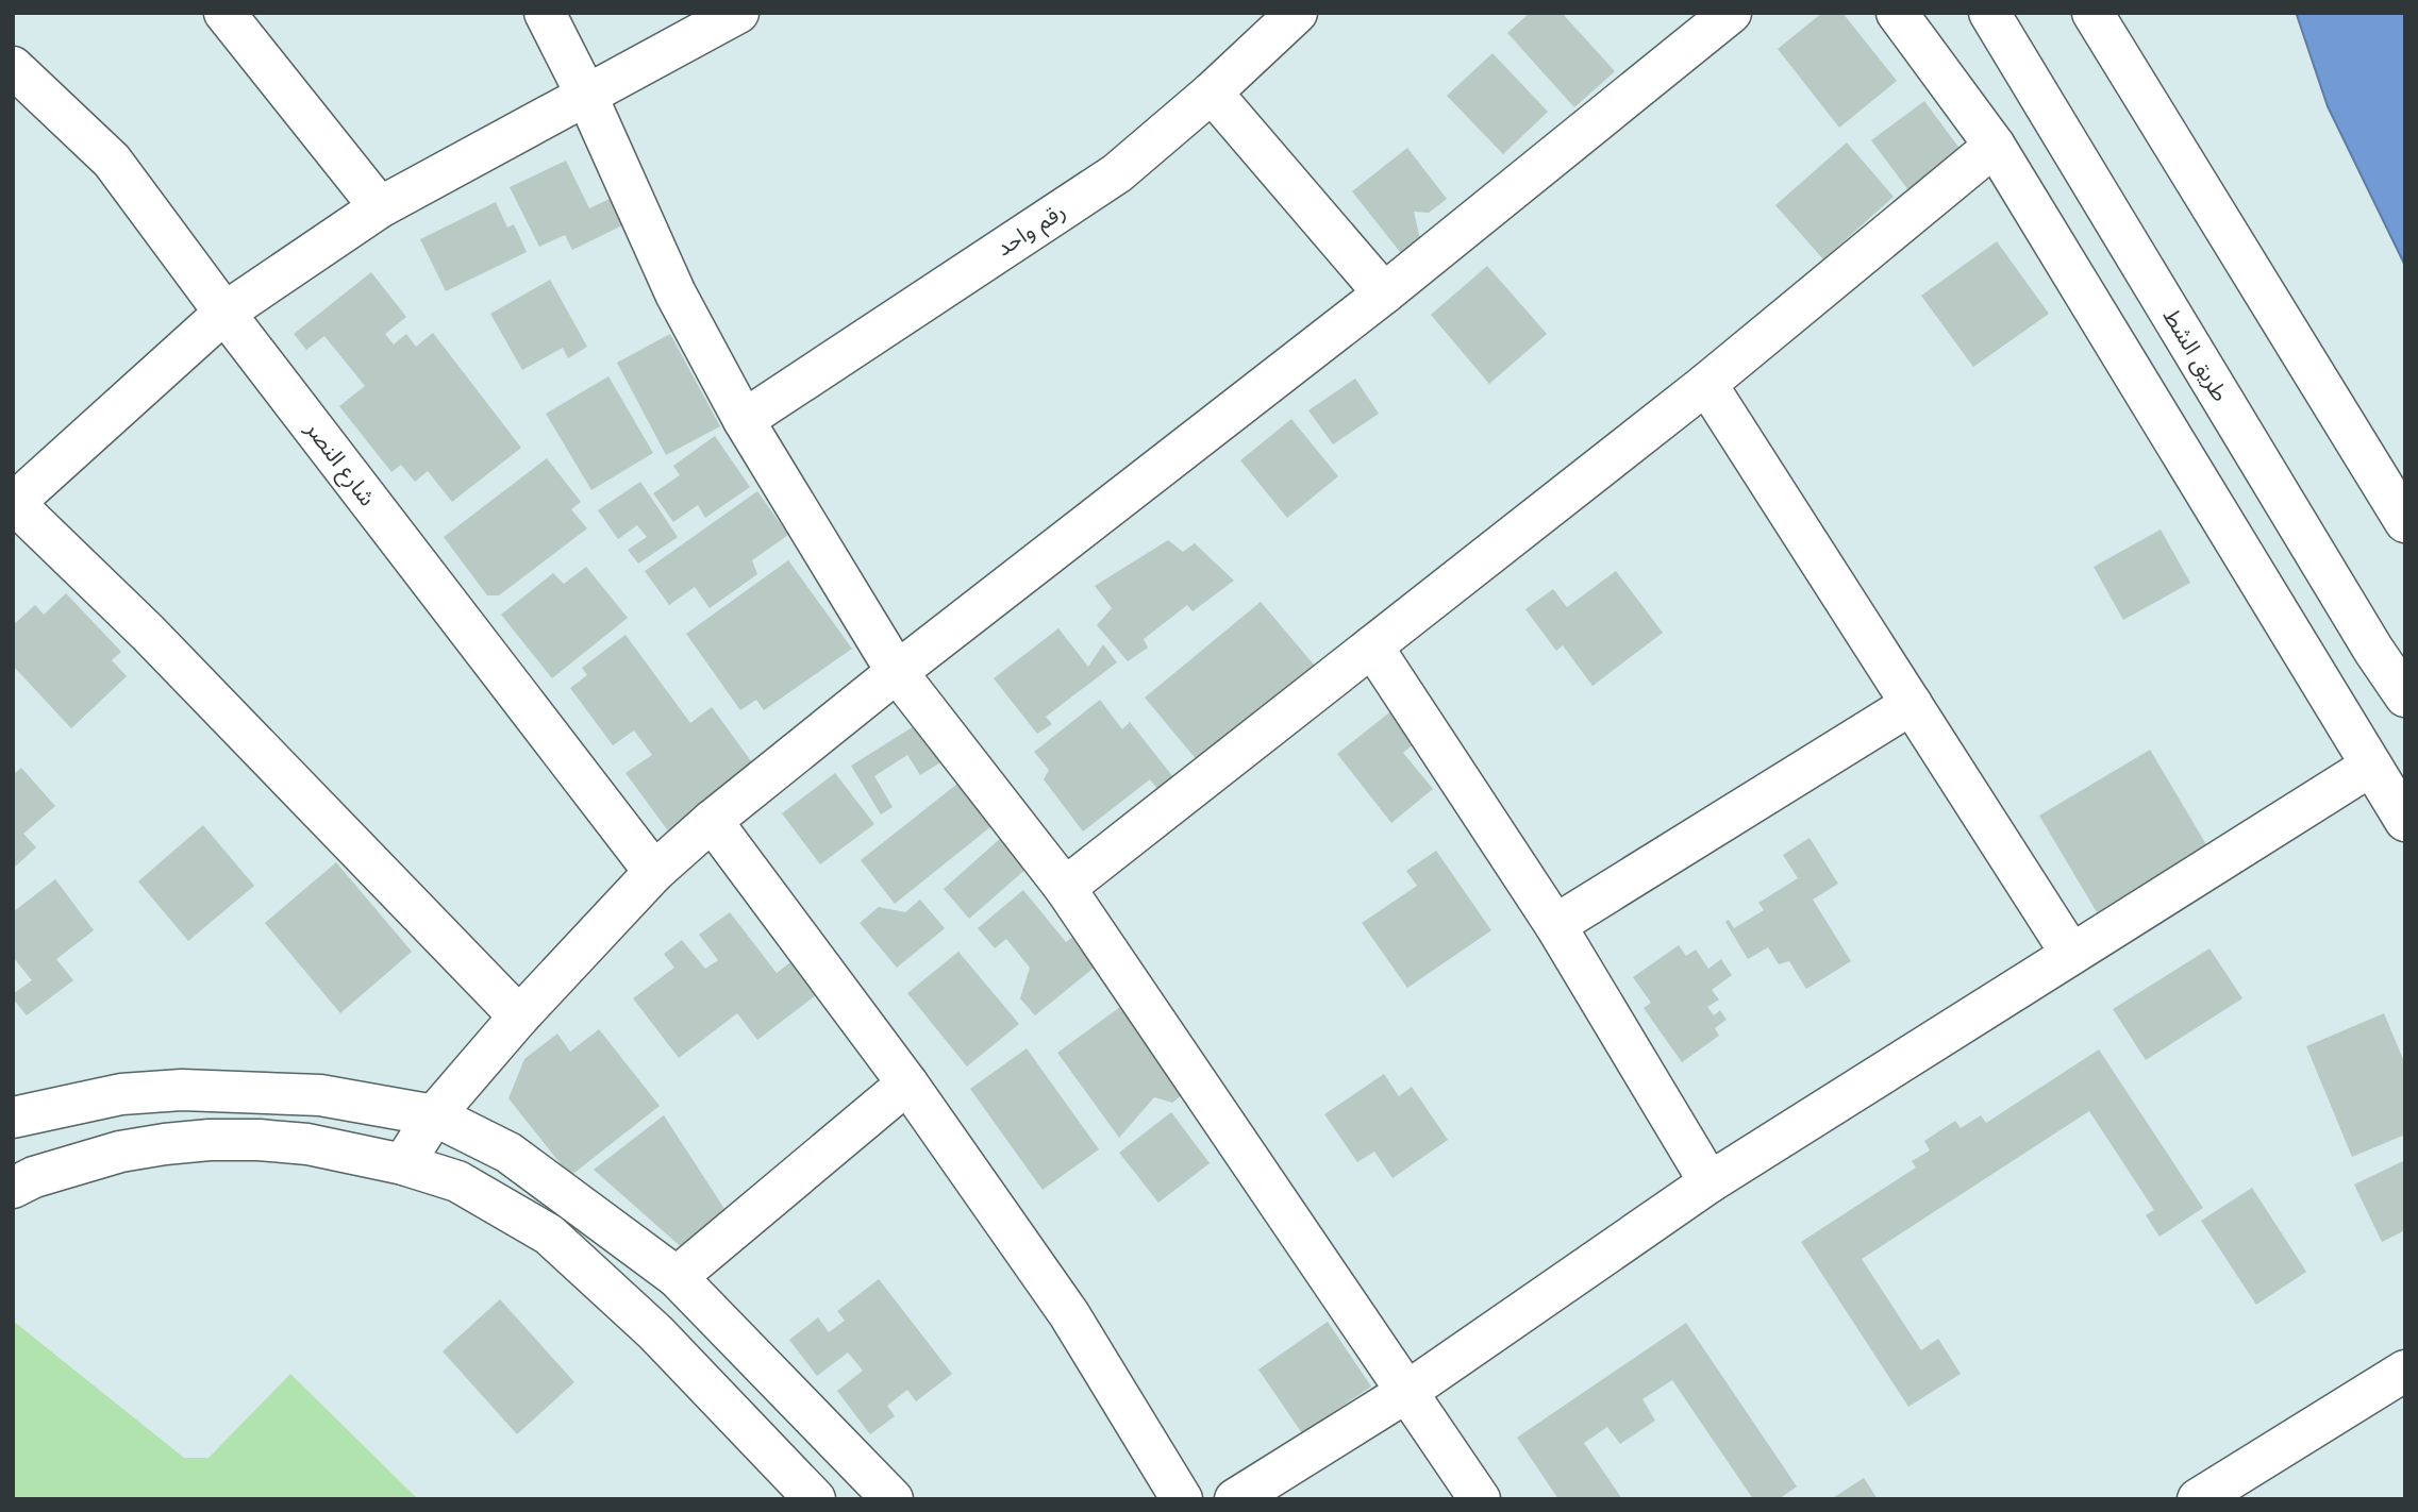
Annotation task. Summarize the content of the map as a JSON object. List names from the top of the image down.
{
  "streets": {
    "street": ["رقم واحد", "طريق الشط", "شارع النصر"]
  }
}
